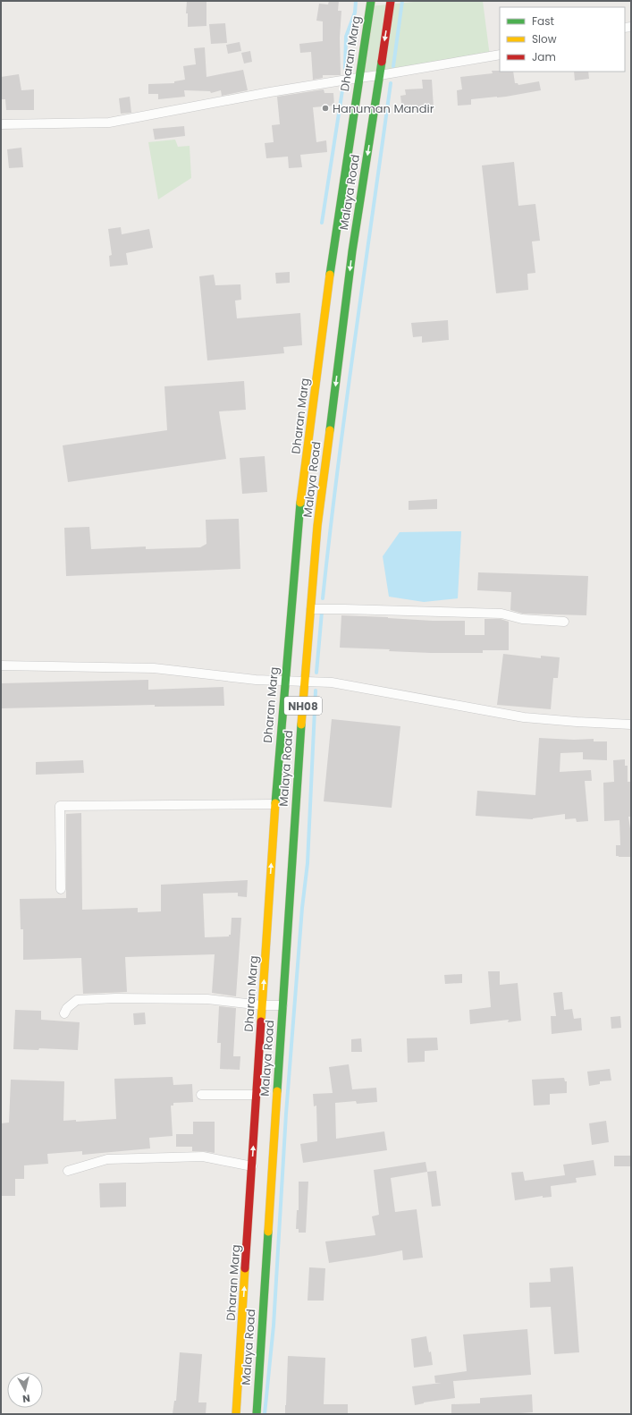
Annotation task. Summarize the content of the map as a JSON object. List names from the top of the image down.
{
  "streets": {
    "main road": ["Dharan Marg", "Malaya Road", "NH08"]
  },
  "crossings": [
    ["Dharan Marg", "Malaya Road"]
  ],
  "one_way": ["Dharan Marg"],
  "places": ["Hanuman Mandir"],
  "legend": ["Fast", "Slow", "Jam"],
  "north": "bottom"
}
